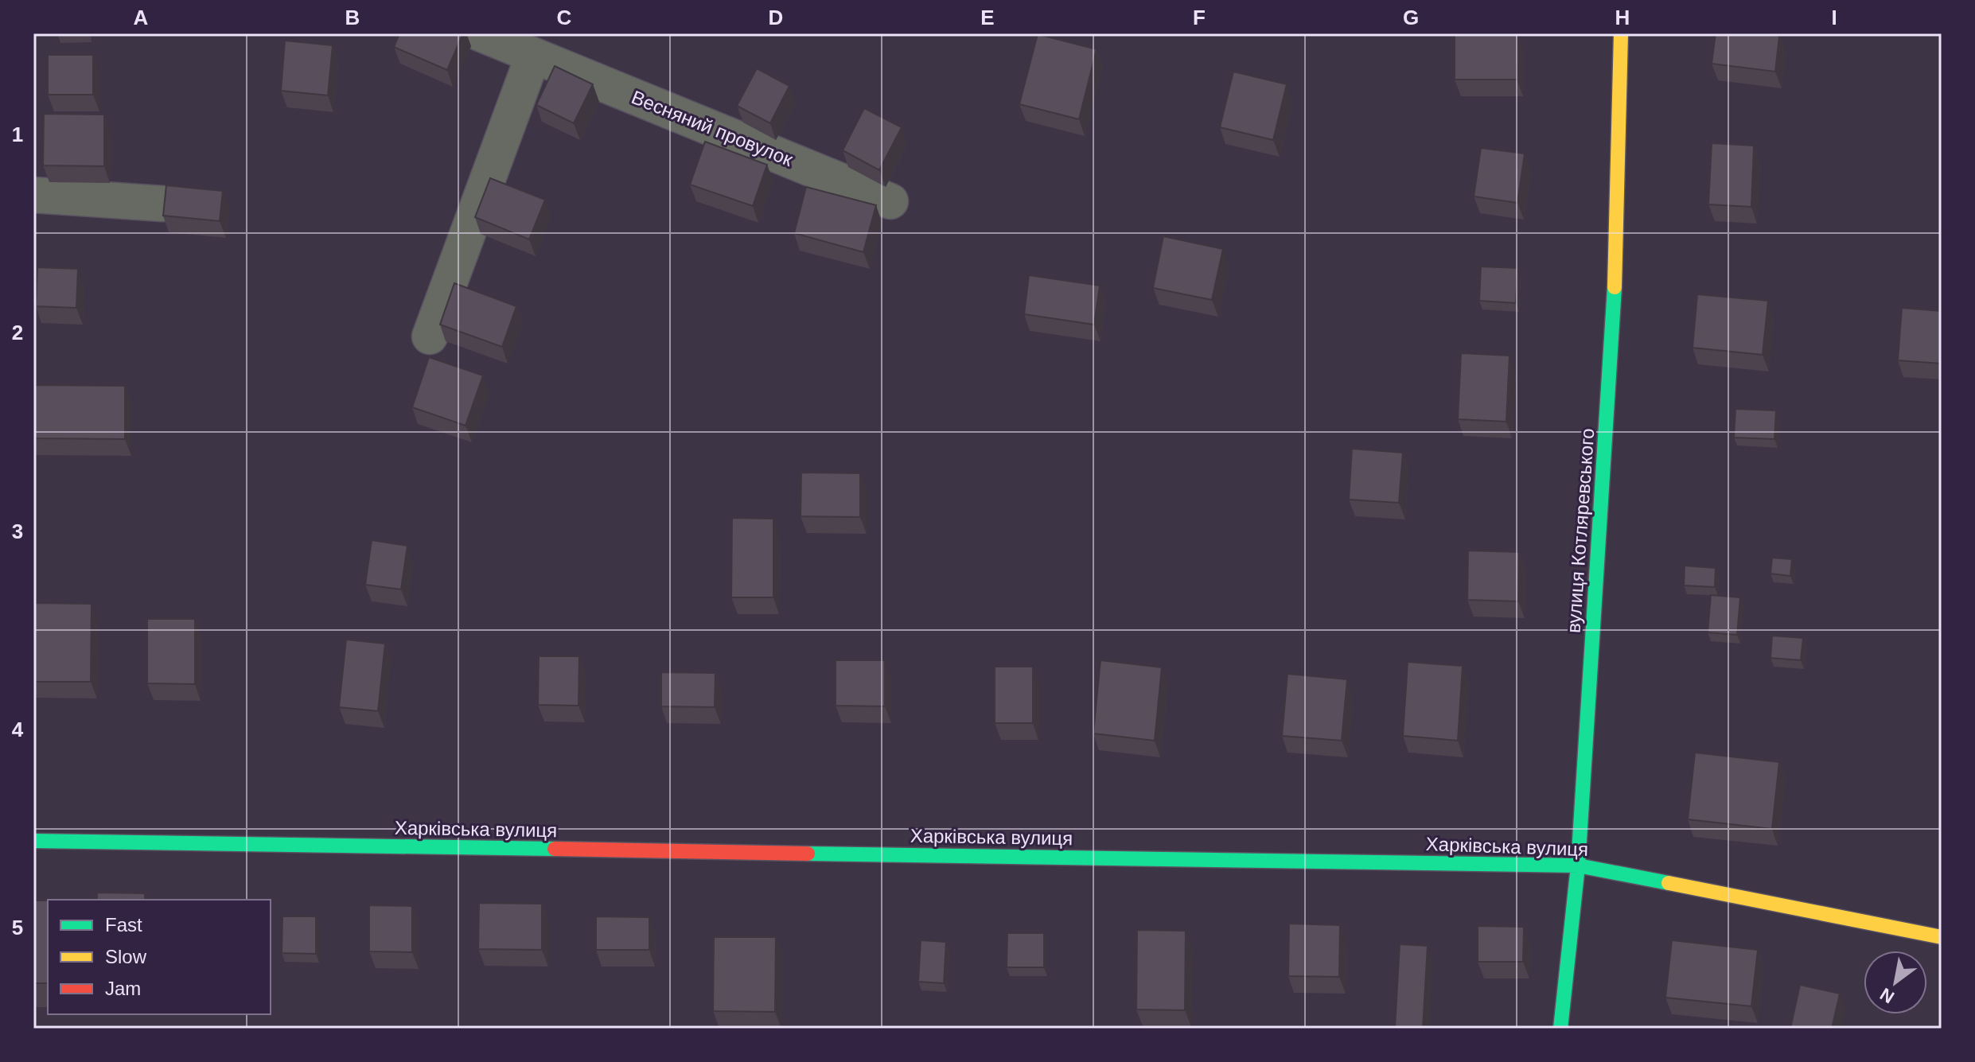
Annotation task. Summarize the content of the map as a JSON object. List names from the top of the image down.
{
  "streets": {
    "street": ["Весняний провулок", "вулиця Котляревського", "Харківська вулиця"]
  },
  "crossings": [
    ["вулиця Котляревського", "Харківська вулиця"]
  ],
  "legend": ["Fast", "Slow", "Jam"],
  "north": "bottom left",
  "grid": {
    "columns": [
      "A",
      "B",
      "C",
      "D",
      "E",
      "F",
      "G",
      "H",
      "I"
    ],
    "rows": [
      "1",
      "2",
      "3",
      "4",
      "5"
    ]
  }
}
